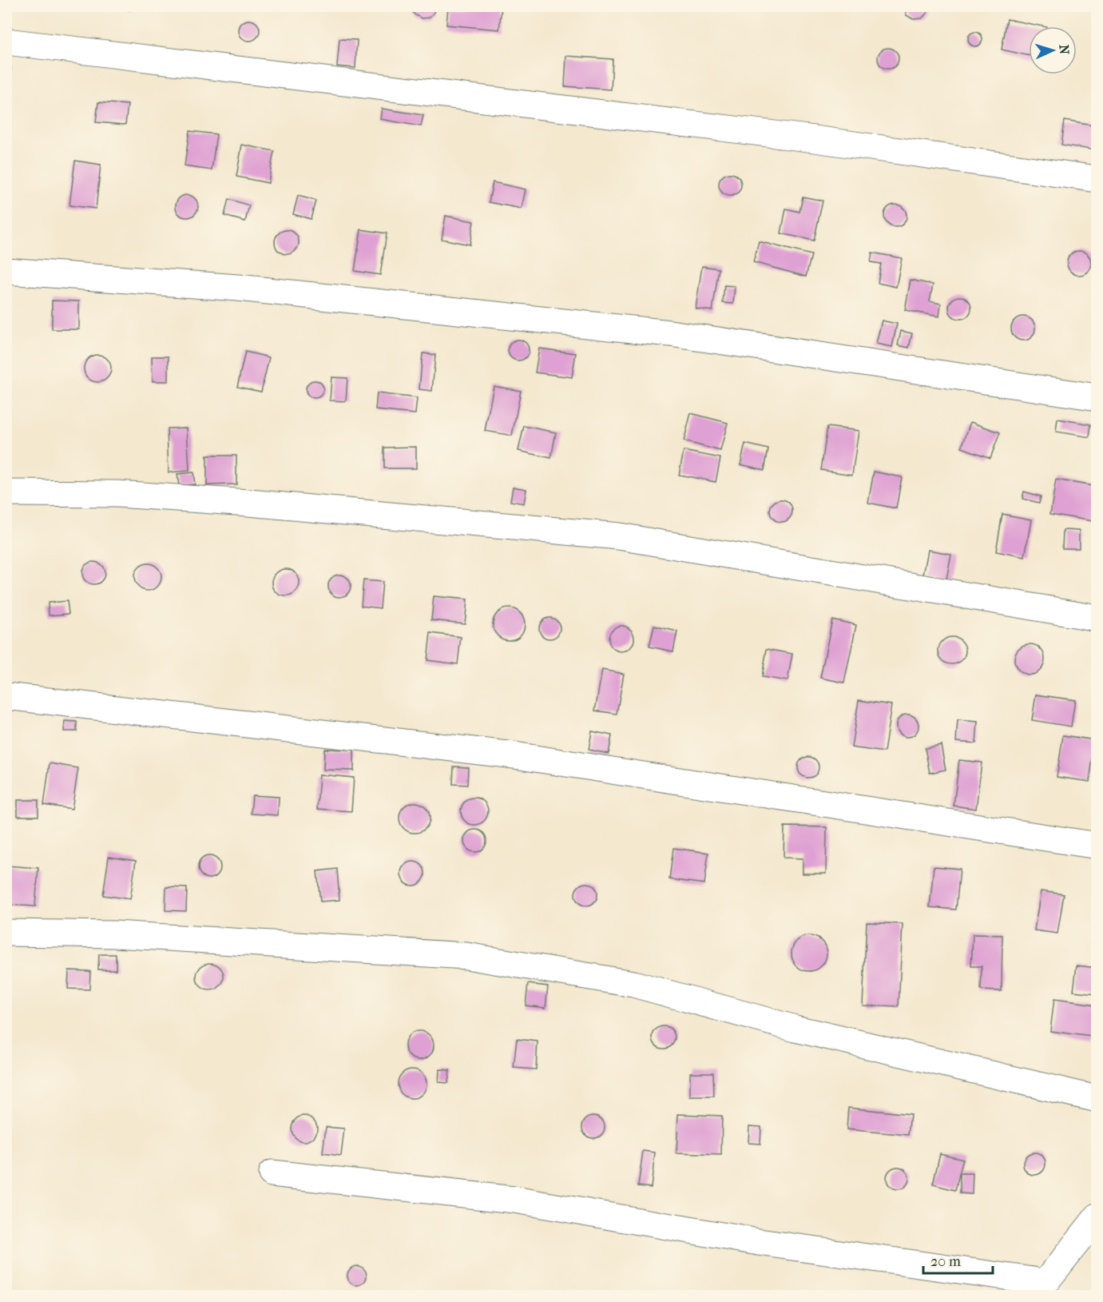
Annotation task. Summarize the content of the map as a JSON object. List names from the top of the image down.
{
  "scale_bar": "20 m",
  "north": "right"
}
